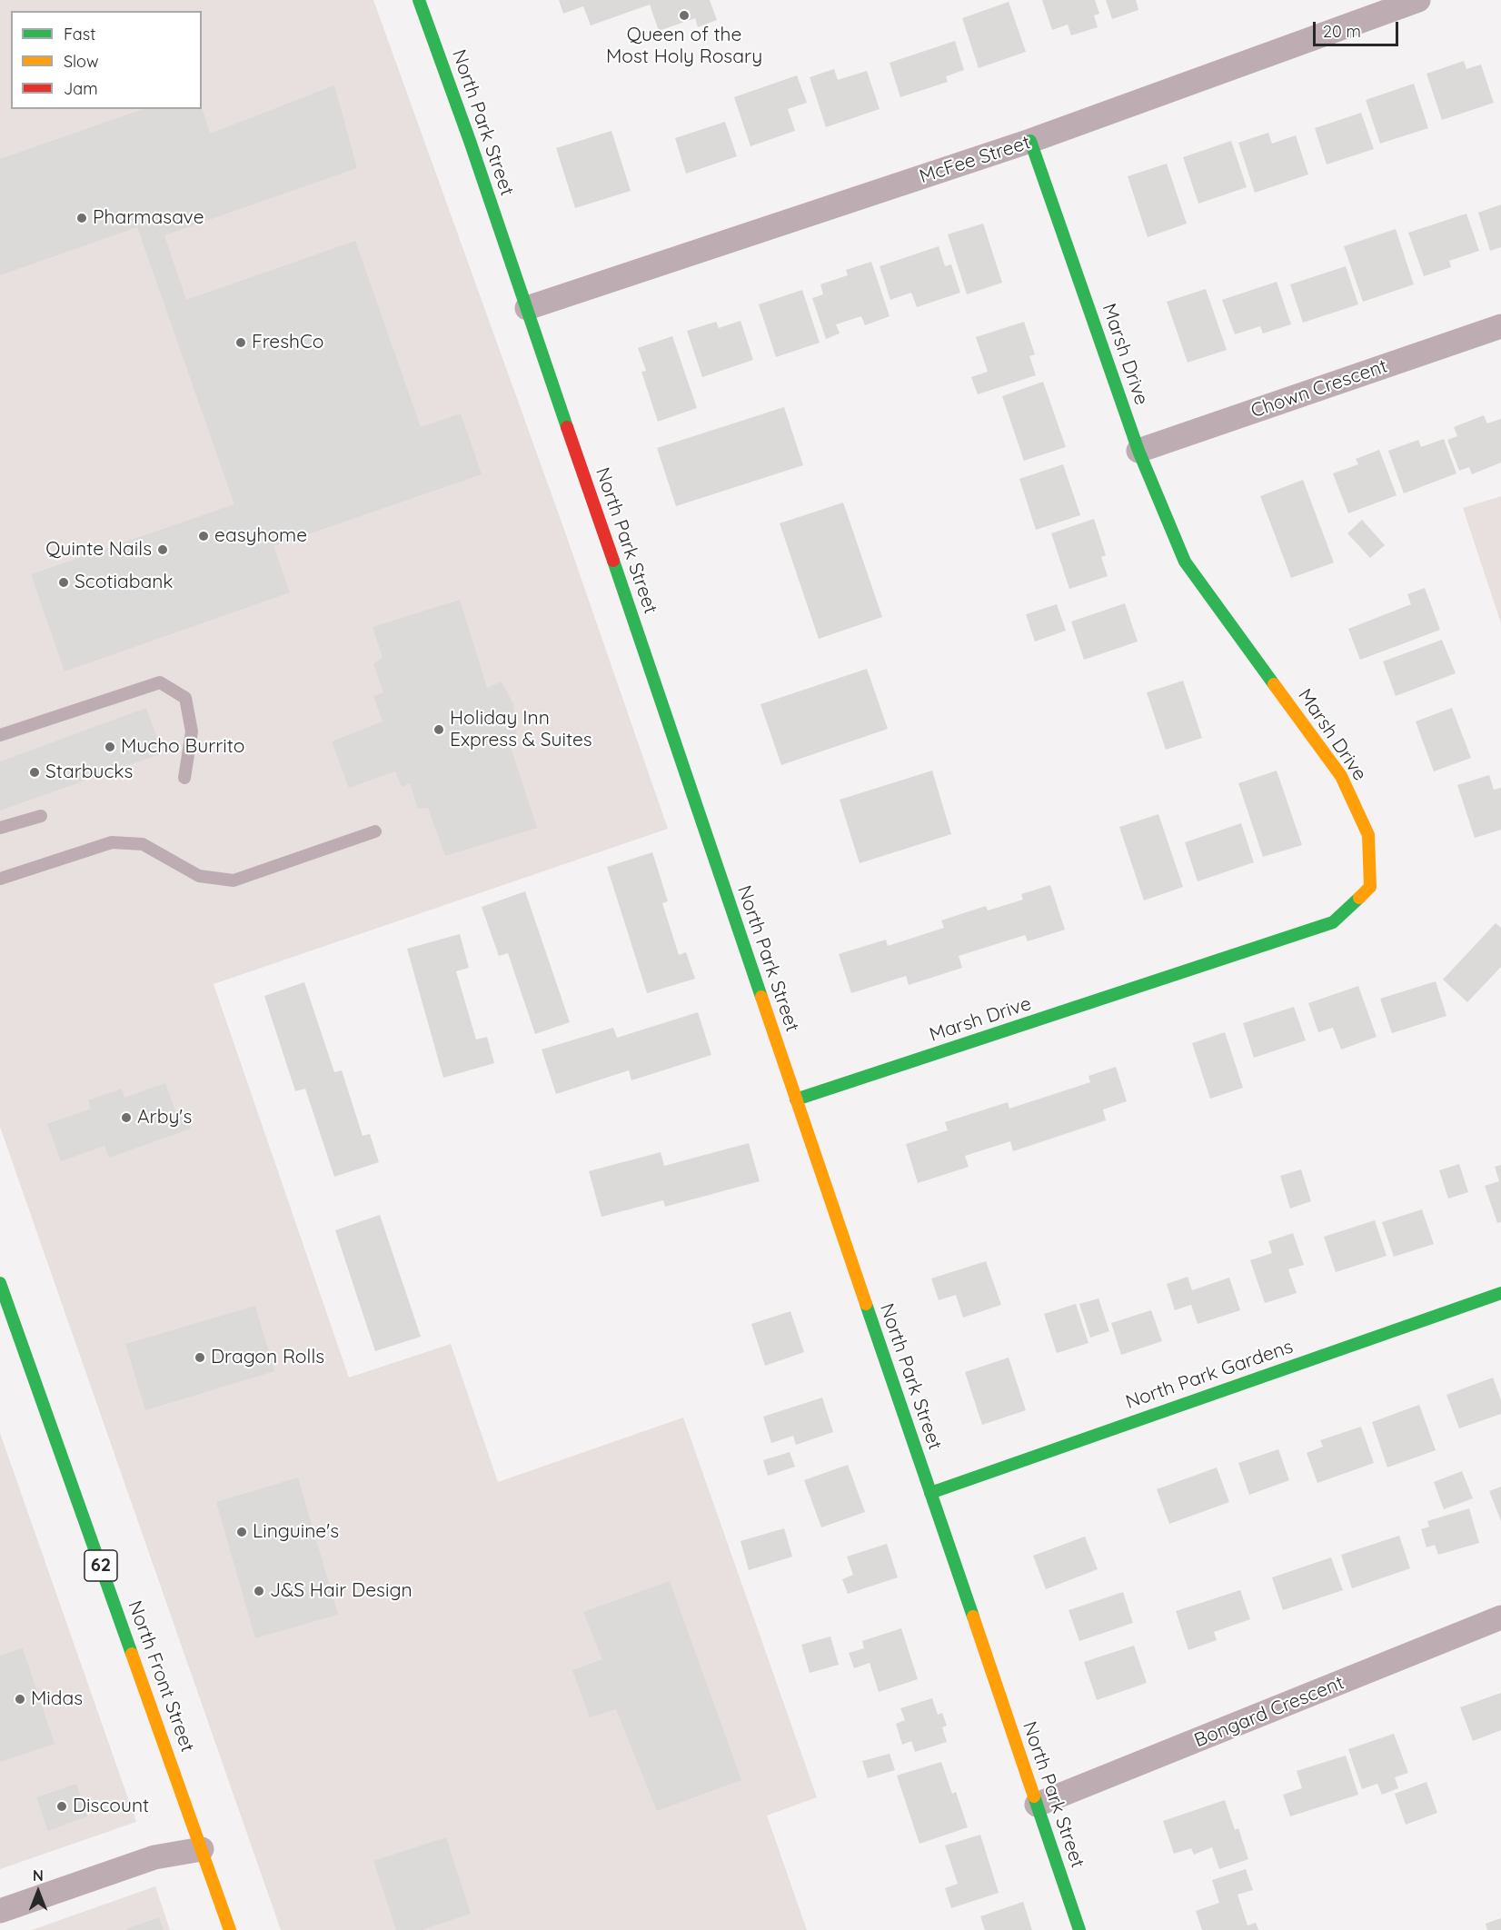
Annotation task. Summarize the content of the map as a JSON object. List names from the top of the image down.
{
  "streets": {
    "street": [
      "North Park Street",
      "McFee Street",
      "Marsh Drive",
      "Chown Crescent",
      "North Park Gardens",
      "62",
      "North Front Street",
      "Bongard Crescent"
    ]
  },
  "crossings": [
    ["North Park Street", "McFee Street"],
    ["North Park Street", "Marsh Drive"],
    ["North Park Street", "North Park Gardens"],
    ["North Park Street", "Bongard Crescent"],
    ["McFee Street", "Marsh Drive"],
    ["Marsh Drive", "Chown Crescent"]
  ],
  "places": [
    "Queen of the Most Holy Rosary",
    "Pharmasave",
    "FreshCo",
    "easyhome",
    "Quinte Nails",
    "Scotiabank",
    "Holiday Inn Express & Suites",
    "Mucho Burrito",
    "Starbucks",
    "Arby's",
    "Dragon Rolls",
    "Linguine's",
    "J&S Hair Design",
    "Midas",
    "Discount"
  ],
  "legend": ["Fast", "Slow", "Jam"],
  "scale_bar": "20 m",
  "north": "top"
}
